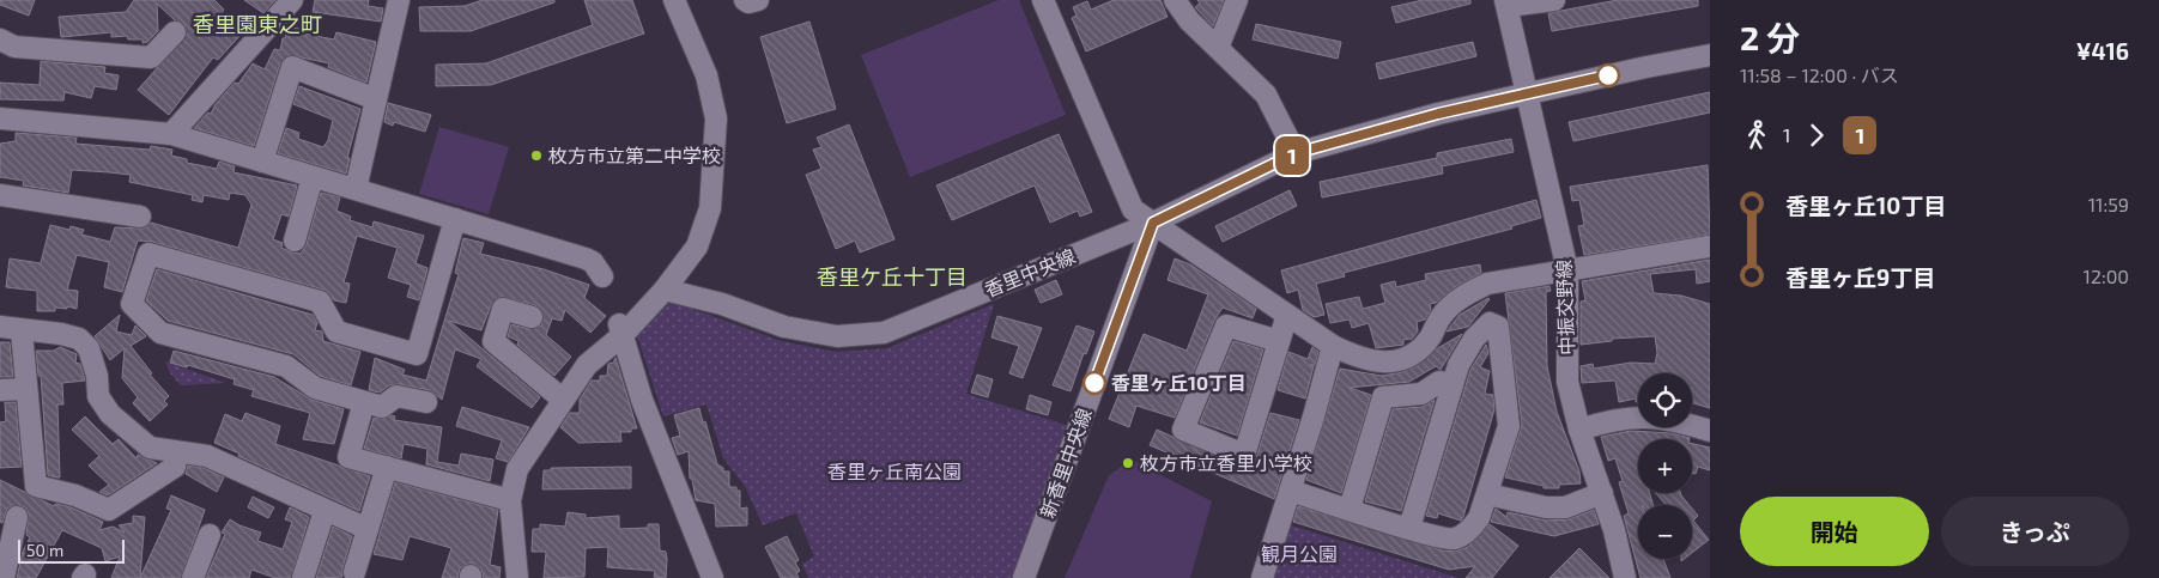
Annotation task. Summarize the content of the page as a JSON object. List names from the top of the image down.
{
  "streets": {
    "street": ["香里中央線", "中振交野線", "新香里中央線"]
  },
  "crossings": [
    ["香里中央線", "新香里中央線"]
  ],
  "districts": ["香里園東之町", "香里ケ丘十丁目"],
  "parks": ["香里ヶ丘南公園", "観月公園"],
  "places": ["枚方市立第二中学校", "香里ヶ丘10丁目", "枚方市立香里小学校"],
  "lines": ["bus line 1"],
  "scale_bar": "50 m",
  "page": {
    "on_map": "1",
    "heading": ["2 分", "11:58 – 12:00 · バス", "¥416"],
    "legs": ["1", "1"],
    "list": [
      {
        "name": "香里ヶ丘10丁目",
        "value": "11:59"
      },
      {
        "name": "香里ヶ丘9丁目",
        "value": "12:00"
      }
    ],
    "map_buttons": ["+", "−"],
    "buttons": ["開始", "きっぷ"],
    "scale": "50 m"
  }
}
